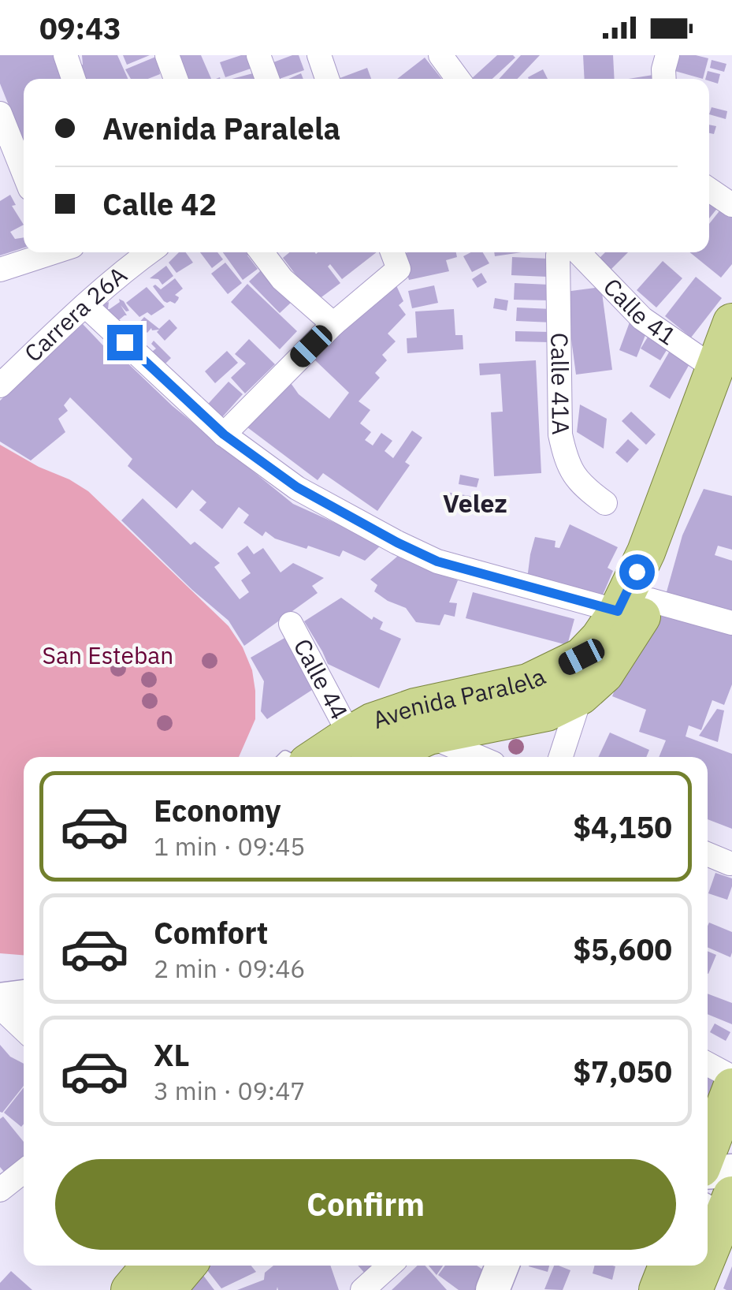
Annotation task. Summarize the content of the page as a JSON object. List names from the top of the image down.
{
  "streets": {
    "main road": ["Avenida Paralela"],
    "street": [
      "Calle 41",
      "Carrera 26A",
      "Calle 41A",
      "Calle 44"
    ]
  },
  "crossings": [
    ["Calle 41", "Avenida Paralela"],
    ["Calle 44", "Avenida Paralela"]
  ],
  "districts": ["Velez"],
  "parks": ["San Esteban"],
  "page": {
    "status": "09:43",
    "banner": ["Avenida Paralela", "Calle 42"],
    "list": [
      {
        "name": "Economy",
        "note": "1 min · 09:45",
        "value": "$4,150"
      },
      {
        "name": "Comfort",
        "note": "2 min · 09:46",
        "value": "$5,600"
      },
      {
        "name": "XL",
        "note": "3 min · 09:47",
        "value": "$7,050"
      }
    ],
    "buttons": "Confirm"
  }
}
